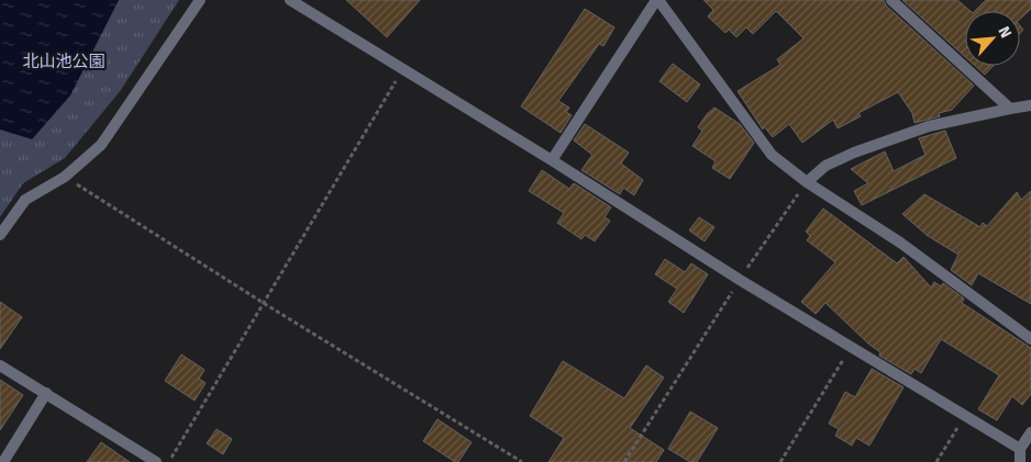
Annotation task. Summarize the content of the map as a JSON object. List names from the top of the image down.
{
  "parks": ["北山池公園"],
  "north": "top right"
}
